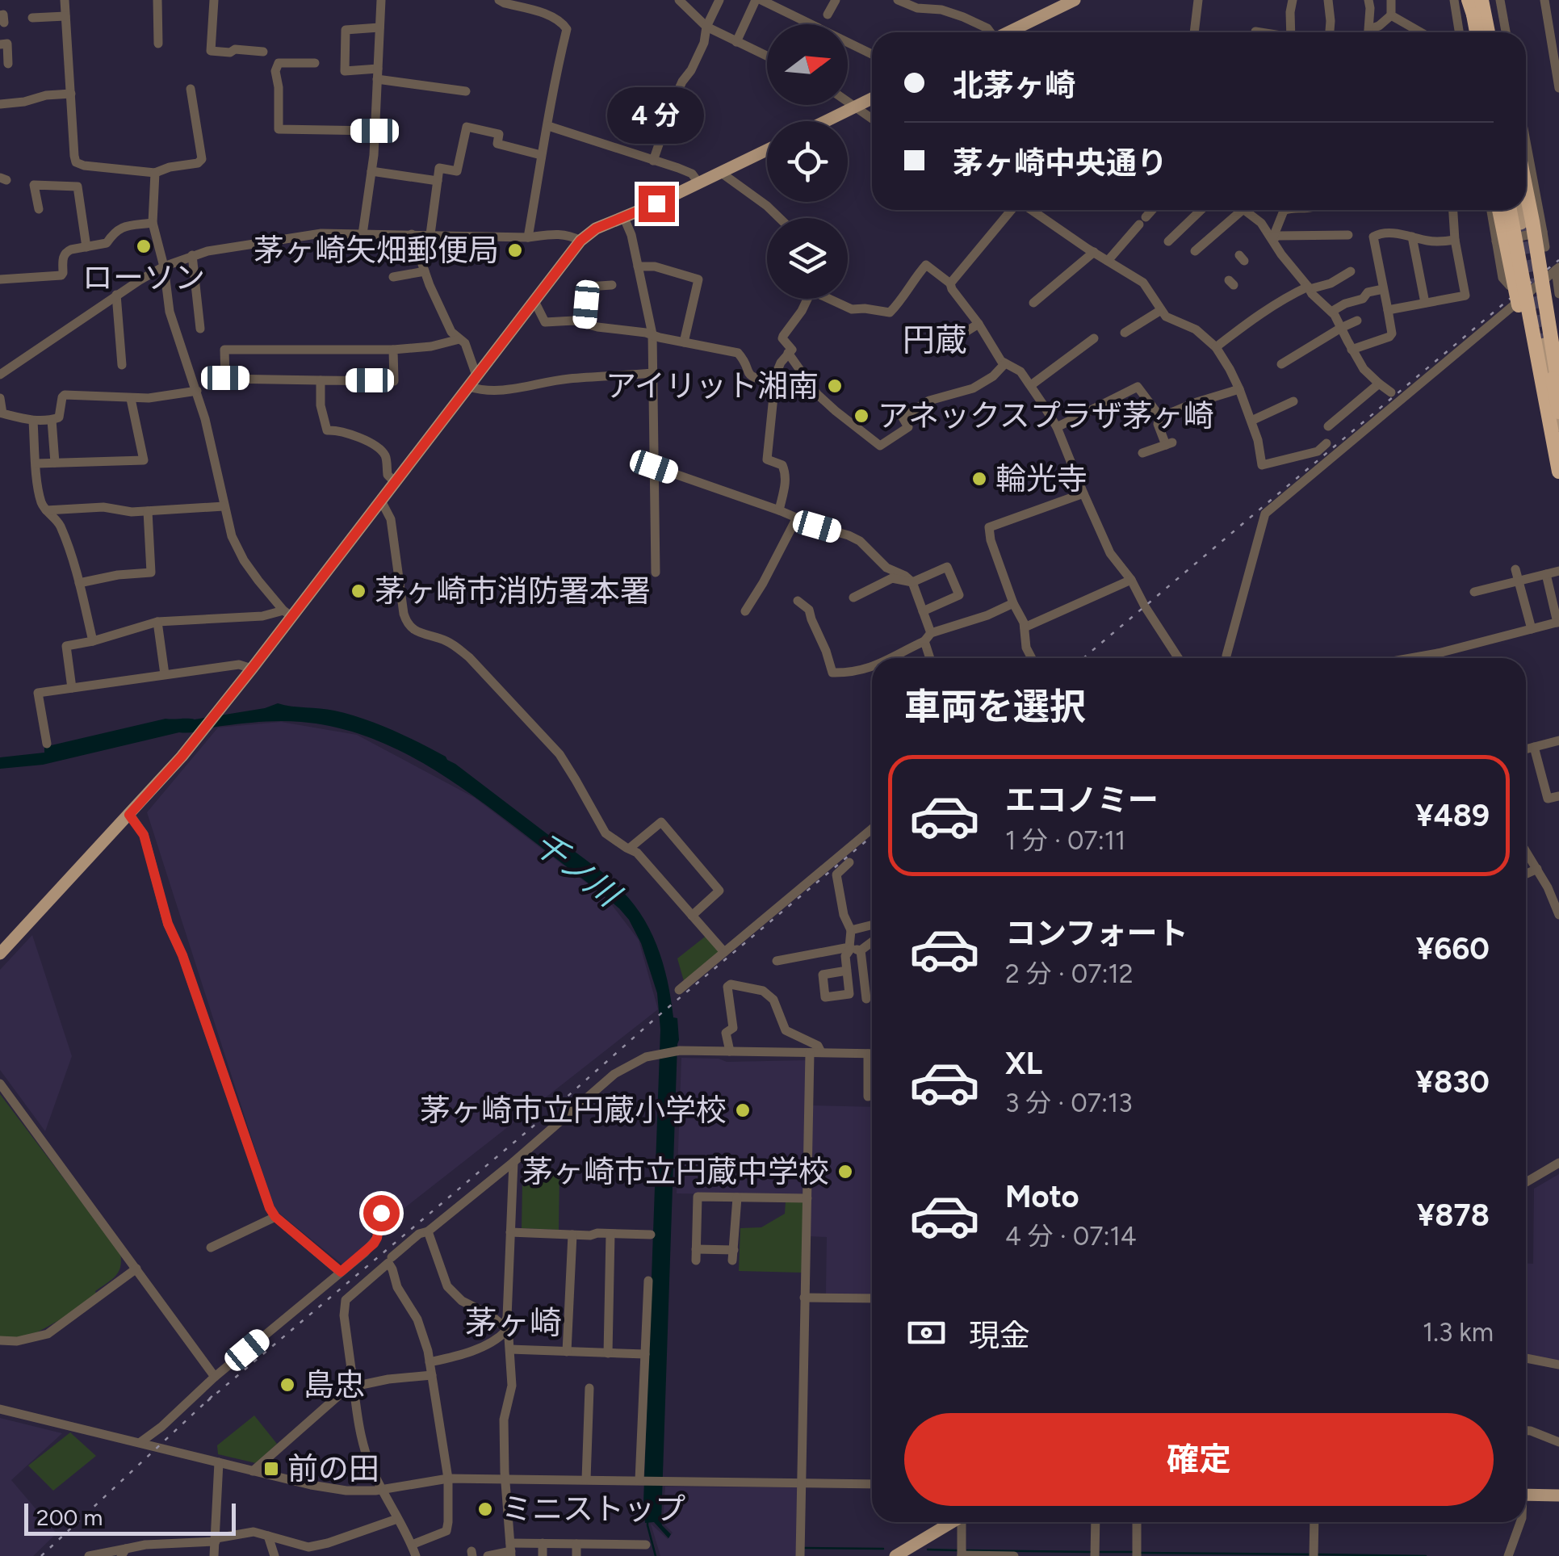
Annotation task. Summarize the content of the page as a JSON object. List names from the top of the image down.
{
  "districts": ["円蔵", "茅ヶ崎"],
  "water": ["千ノ川"],
  "places": {
    "other": [
      "ローソン",
      "茅ヶ崎矢畑郵便局",
      "アイリット湘南",
      "アネックスプラザ茅ヶ崎",
      "輪光寺",
      "茅ヶ崎市消防署本署",
      "茅ヶ崎市立円蔵小学校",
      "茅ヶ崎市立円蔵中学校",
      "島忠",
      "ミニストップ"
    ],
    "transit": ["前の田"]
  },
  "scale_bar": "200 m",
  "north": "right",
  "page": {
    "banner": ["北茅ヶ崎", "茅ヶ崎中央通り"],
    "bubble": "4 分",
    "heading": "車両を選択",
    "list": [
      {
        "name": "エコノミー",
        "note": "1 分 · 07:11",
        "value": "¥489"
      },
      {
        "name": "コンフォート",
        "note": "2 分 · 07:12",
        "value": "¥660"
      },
      {
        "name": "XL",
        "note": "3 分 · 07:13",
        "value": "¥830"
      },
      {
        "name": "Moto",
        "note": "4 分 · 07:14",
        "value": "¥878"
      }
    ],
    "pay": ["現金", "1.3 km"],
    "buttons": "確定",
    "scale": "200 m"
  }
}
